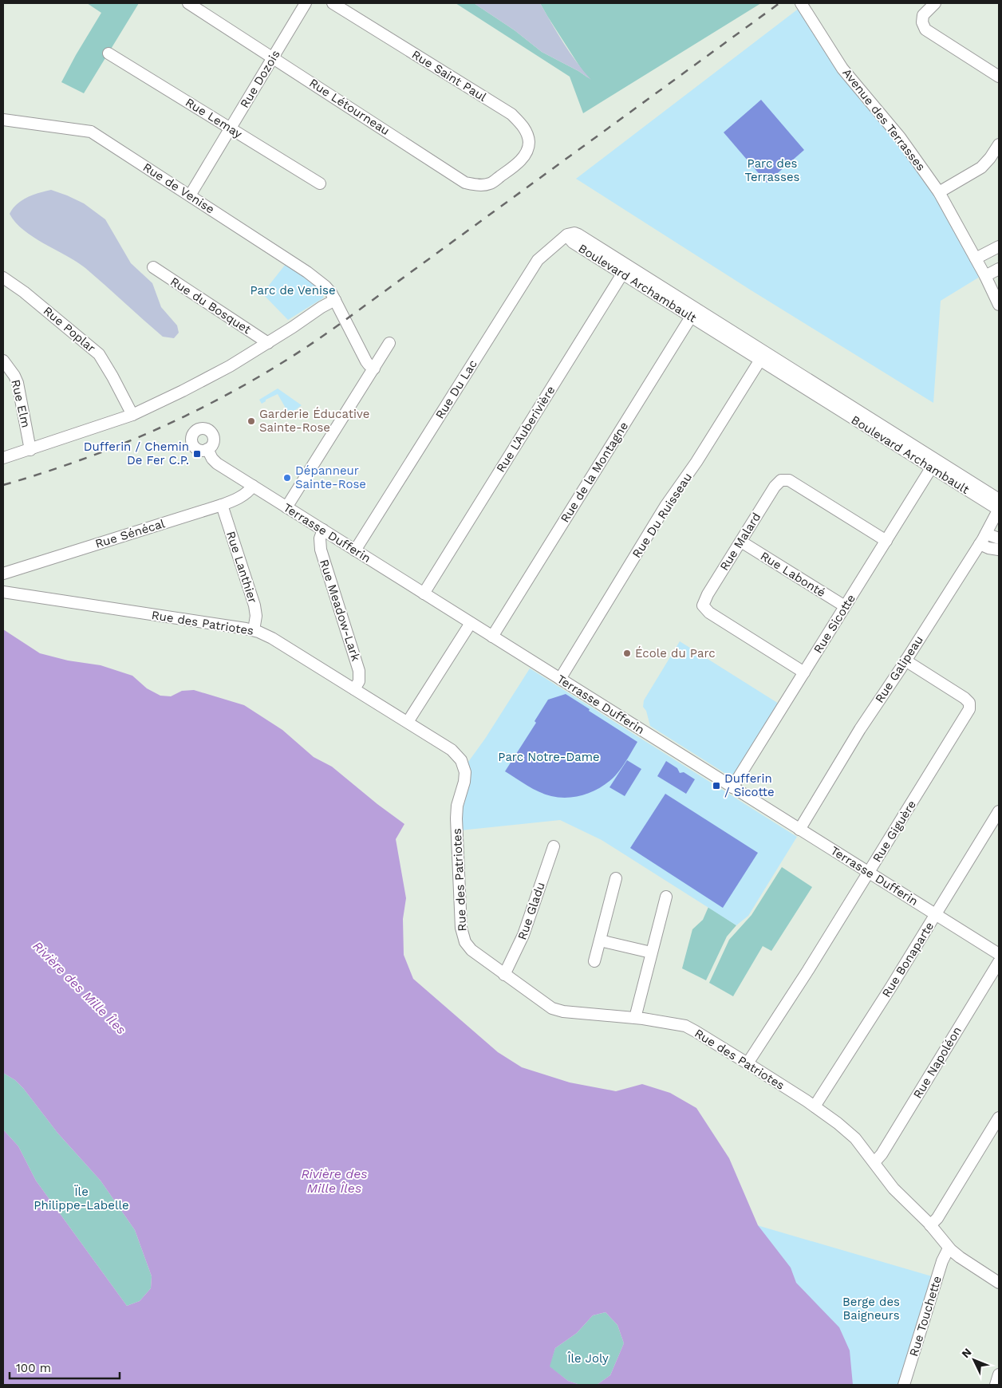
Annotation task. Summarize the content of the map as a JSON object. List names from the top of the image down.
{
  "streets": {
    "street": [
      "Rue Saint Paul",
      "Rue Dozois",
      "Rue Létourneau",
      "Rue Lemay",
      "Avenue des Terrasses",
      "Rue de Venise",
      "Boulevard Archambault",
      "Rue du Bosquet",
      "Rue Poplar",
      "Rue Du Lac",
      "Rue Elm",
      "Rue L'Auberivière",
      "Rue de la Montagne",
      "Rue Du Ruisseau",
      "Terrasse Dufferin",
      "Rue Sénécal",
      "Rue Malard",
      "Rue Lanthier",
      "Rue Labonté",
      "Rue Meadow-Lark",
      "Rue des Patriotes",
      "Rue Sicotte",
      "Rue Galipeau",
      "Rue Giguère",
      "Rue Gladu",
      "Rue Bonaparte",
      "Rue Napoléon",
      "Rue Touchette"
    ]
  },
  "crossings": [
    ["Rue Saint Paul", "Rue Létourneau"],
    ["Rue Dozois", "Rue Létourneau"],
    ["Rue Dozois", "Rue Lemay"],
    ["Rue Dozois", "Rue de Venise"],
    ["Boulevard Archambault", "Rue Du Lac"],
    ["Boulevard Archambault", "Rue L'Auberivière"],
    ["Boulevard Archambault", "Rue de la Montagne"],
    ["Boulevard Archambault", "Rue Du Ruisseau"],
    ["Boulevard Archambault", "Rue Sicotte"],
    ["Boulevard Archambault", "Rue Galipeau"],
    ["Rue Du Lac", "Terrasse Dufferin"],
    ["Rue L'Auberivière", "Terrasse Dufferin"],
    ["Rue de la Montagne", "Terrasse Dufferin"],
    ["Rue Du Ruisseau", "Terrasse Dufferin"],
    ["Terrasse Dufferin", "Rue Sénécal"],
    ["Terrasse Dufferin", "Rue Meadow-Lark"],
    ["Terrasse Dufferin", "Rue Sicotte"],
    ["Terrasse Dufferin", "Rue Galipeau"],
    ["Terrasse Dufferin", "Rue Giguère"],
    ["Terrasse Dufferin", "Rue Bonaparte"],
    ["Rue Sénécal", "Rue Lanthier"],
    ["Rue Malard", "Rue Labonté"],
    ["Rue Malard", "Rue Sicotte"],
    ["Rue Lanthier", "Rue des Patriotes"],
    ["Rue Labonté", "Rue Sicotte"],
    ["Rue Meadow-Lark", "Rue des Patriotes"],
    ["Rue des Patriotes", "Rue Giguère"],
    ["Rue des Patriotes", "Rue Gladu"],
    ["Rue des Patriotes", "Rue Bonaparte"],
    ["Rue des Patriotes", "Rue Napoléon"],
    ["Rue des Patriotes", "Rue Touchette"],
    ["Rue Galipeau", "Rue Giguère"]
  ],
  "water": ["Rivière des Mille Îles"],
  "parks": [
    "Parc des Terrasses",
    "Parc de Venise",
    "Parc Notre-Dame",
    "Ïle Philippe-Labelle",
    "Berge des Baigneurs",
    "Île Joly"
  ],
  "places": {
    "other": ["Garderie Éducative Sainte-Rose", "Dépanneur Sainte-Rose", "École du Parc"],
    "transit": ["Dufferin / Chemin De Fer C.P.", "Dufferin / Sicotte"]
  },
  "scale_bar": "100 m",
  "north": "top left"
}
